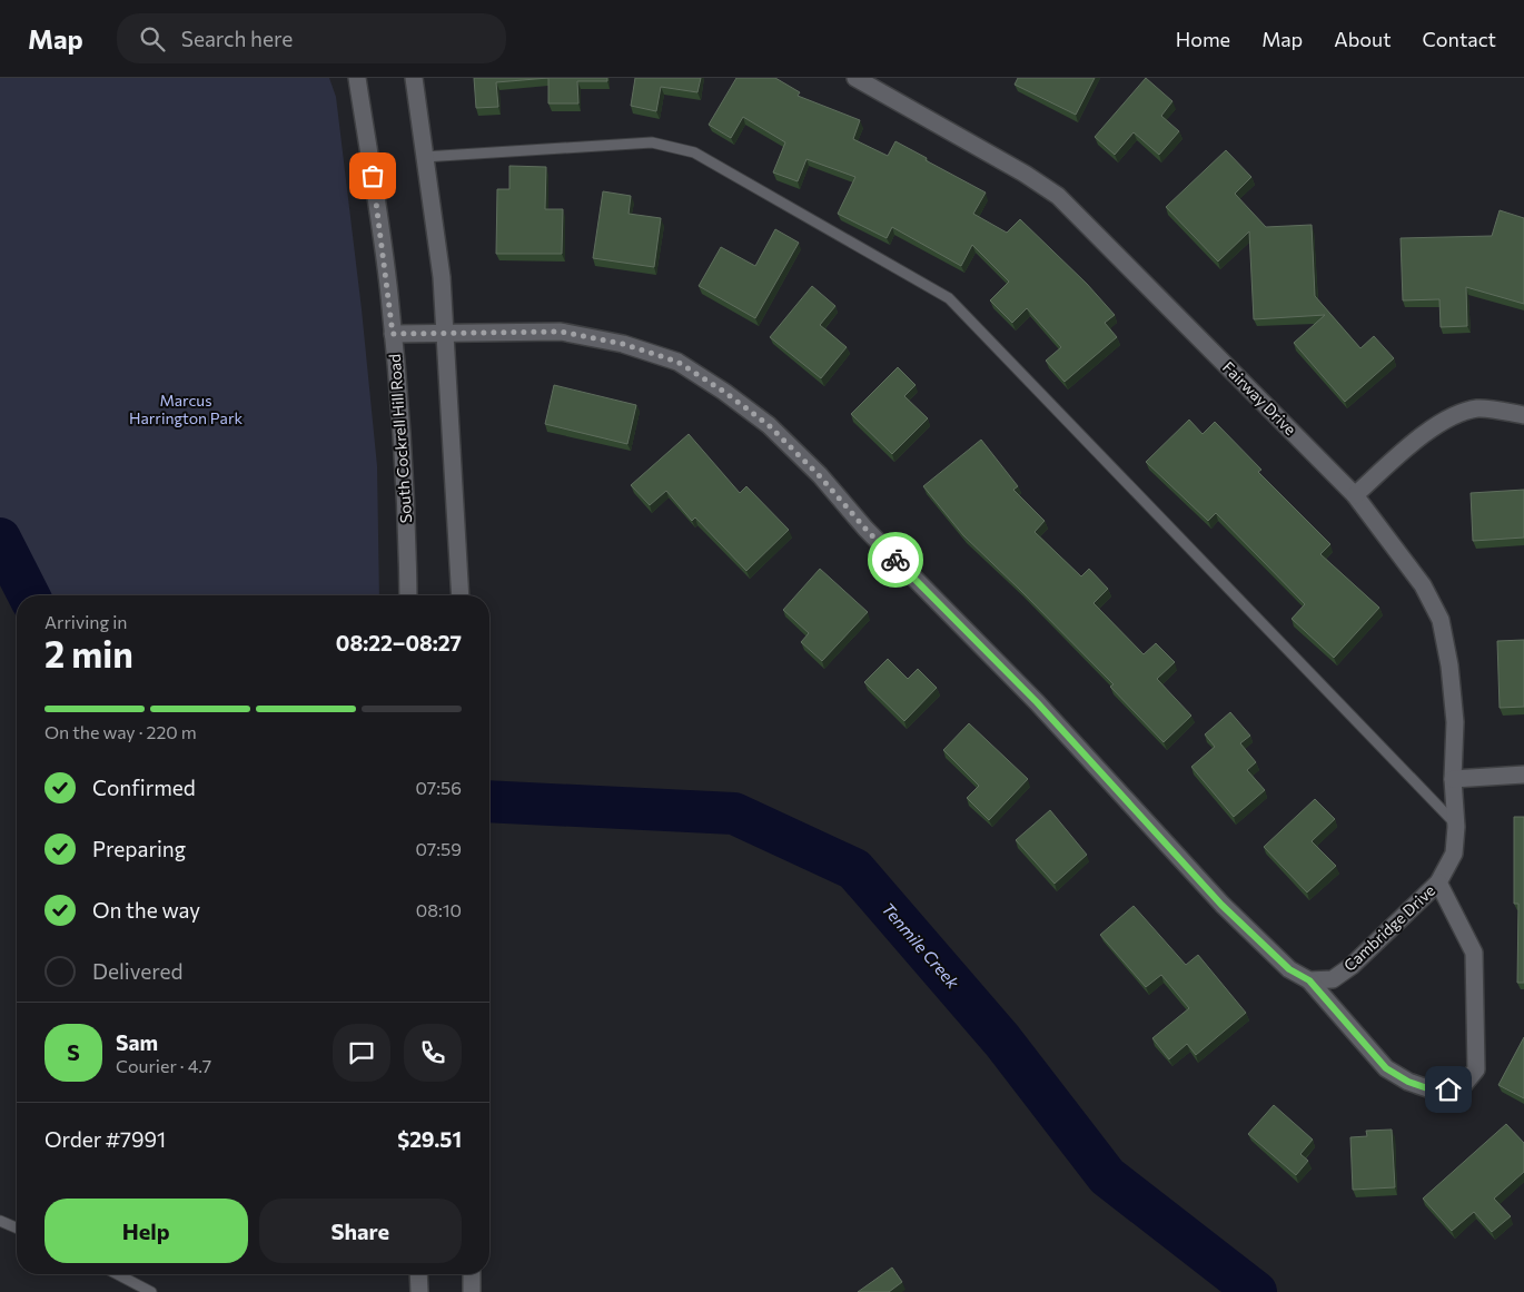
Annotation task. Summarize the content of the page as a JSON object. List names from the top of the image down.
{
  "streets": {
    "street": ["Fairway Drive", "South Cockrell Hill Road", "Cambridge Drive"]
  },
  "crossings": [
    ["Fairway Drive", "Cambridge Drive"],
    ["South Cockrell Hill Road", "Cambridge Drive"]
  ],
  "water": ["Tenmile Creek"],
  "parks": ["Marcus Harrington Park"],
  "page": {
    "header": "Map",
    "search": "Search here",
    "nav": [
      "Home",
      "Map",
      "About",
      "Contact"
    ],
    "heading": ["2 min", "Arriving in", "08:22–08:27"],
    "panel": [
      "Sam",
      "Courier · 4.7",
      "Order #7991",
      "$29.51"
    ],
    "bar": "On the way · 220 m",
    "list": [
      ["Confirmed", "07:56"],
      ["Preparing", "07:59"],
      ["On the way", "08:10"],
      "Delivered"
    ],
    "round": "S",
    "buttons": ["Help", "Share"]
  }
}
